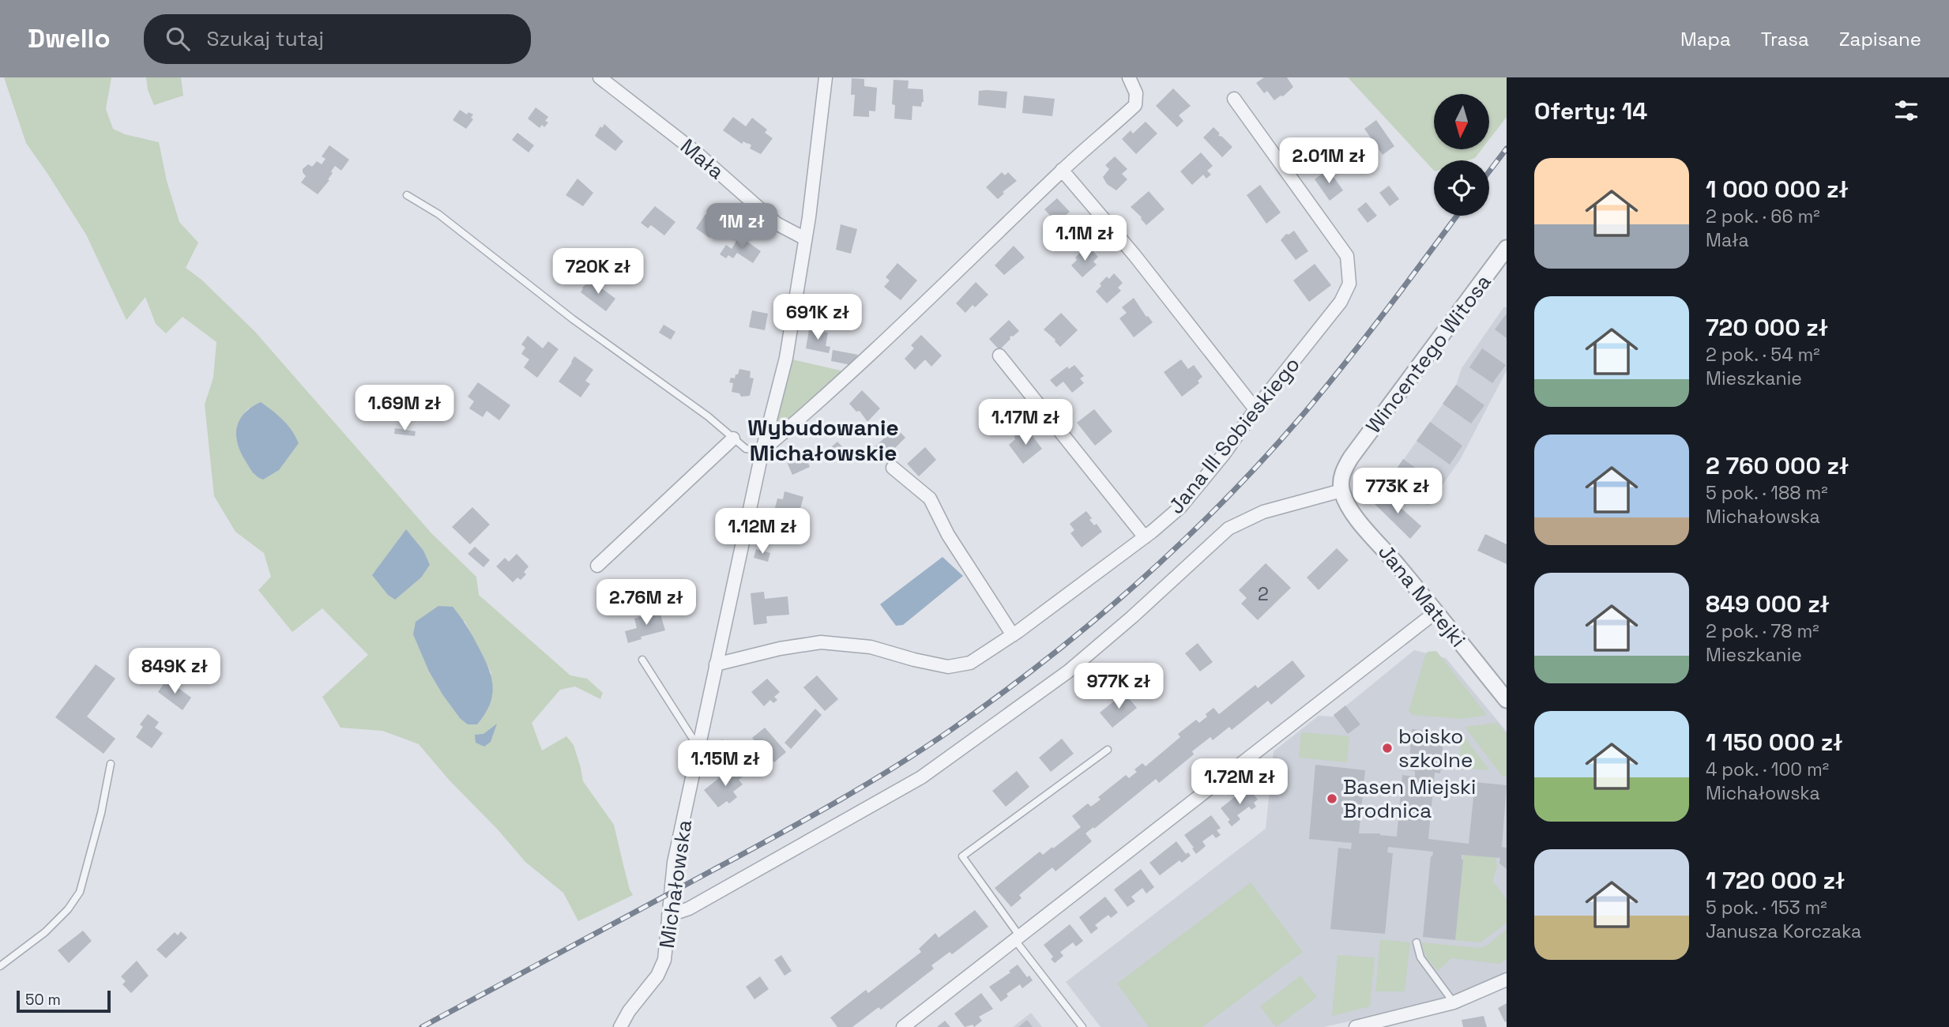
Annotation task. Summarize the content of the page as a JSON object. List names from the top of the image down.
{
  "streets": {
    "street": [
      "Mała",
      "Wincentego Witosa",
      "Jana III Sobieskiego",
      "Jana Matejki",
      "Michałowska"
    ]
  },
  "crossings": [
    ["Mała", "Michałowska"],
    ["Wincentego Witosa", "Jana Matejki"],
    ["Jana III Sobieskiego", "Michałowska"]
  ],
  "districts": ["Wybudowanie Michałowskie"],
  "places": ["boisko szkolne", "Basen Miejski Brodnica"],
  "house_numbers": ["2"],
  "scale_bar": "50 m",
  "north": "bottom",
  "page": {
    "header": "Dwello",
    "search": "Szukaj tutaj",
    "nav": ["Mapa", "Trasa", "Zapisane"],
    "heading": "Oferty: 14",
    "price": [
      "2.01M zł",
      "1M zł",
      "1.1M zł",
      "720K zł",
      "691K zł",
      "1.69M zł",
      "1.17M zł",
      "773K zł",
      "1.12M zł",
      "2.76M zł",
      "849K zł",
      "977K zł",
      "1.15M zł",
      "1.72M zł"
    ],
    "list": [
      {
        "name": "1 000 000 zł",
        "note": "2 pok. · 66 m² · Mała"
      },
      {
        "name": "720 000 zł",
        "note": "2 pok. · 54 m² · Mieszkanie"
      },
      {
        "name": "2 760 000 zł",
        "note": "5 pok. · 188 m² · Michałowska"
      },
      {
        "name": "849 000 zł",
        "note": "2 pok. · 78 m² · Mieszkanie"
      },
      {
        "name": "1 150 000 zł",
        "note": "4 pok. · 100 m² · Michałowska"
      },
      {
        "name": "1 720 000 zł",
        "note": "5 pok. · 153 m² · Janusza Korczaka"
      }
    ],
    "scale": "50 m"
  }
}
